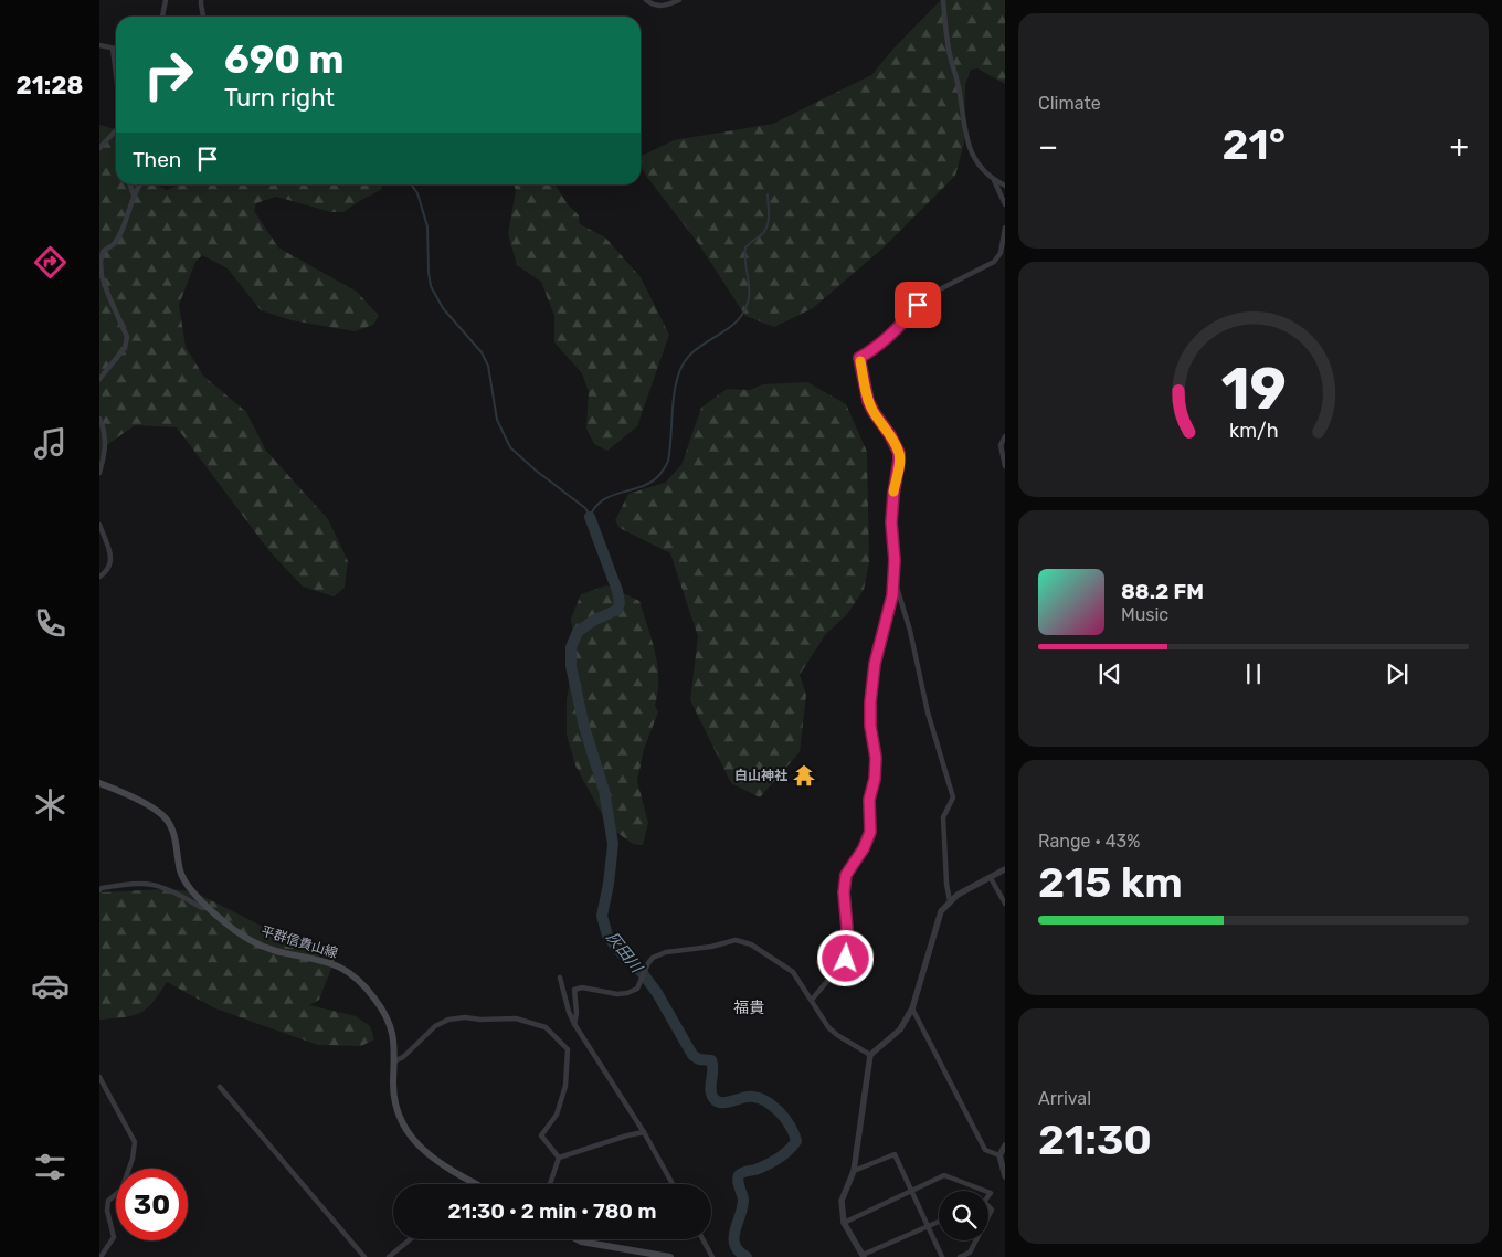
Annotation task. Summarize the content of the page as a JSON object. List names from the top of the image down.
{
  "streets": {
    "main road": ["平群信貴山線"]
  },
  "districts": ["福貴"],
  "water": ["灰田川"],
  "places": {
    "temple": ["白山神社"]
  },
  "page": {
    "tabs": "21:28",
    "tile": [
      "Climate",
      ["Range · 43%", "215 km"],
      ["Arrival", "21:30"]
    ],
    "turn": ["690 m", "Turn right"],
    "heat": ["−", "21°", "+"],
    "then": "Then",
    "song": ["88.2 FM", "Music"],
    "limit": "30",
    "trip": "21:30 · 2 min · 780 m",
    "gauge": ["19", "km/h"]
  }
}
